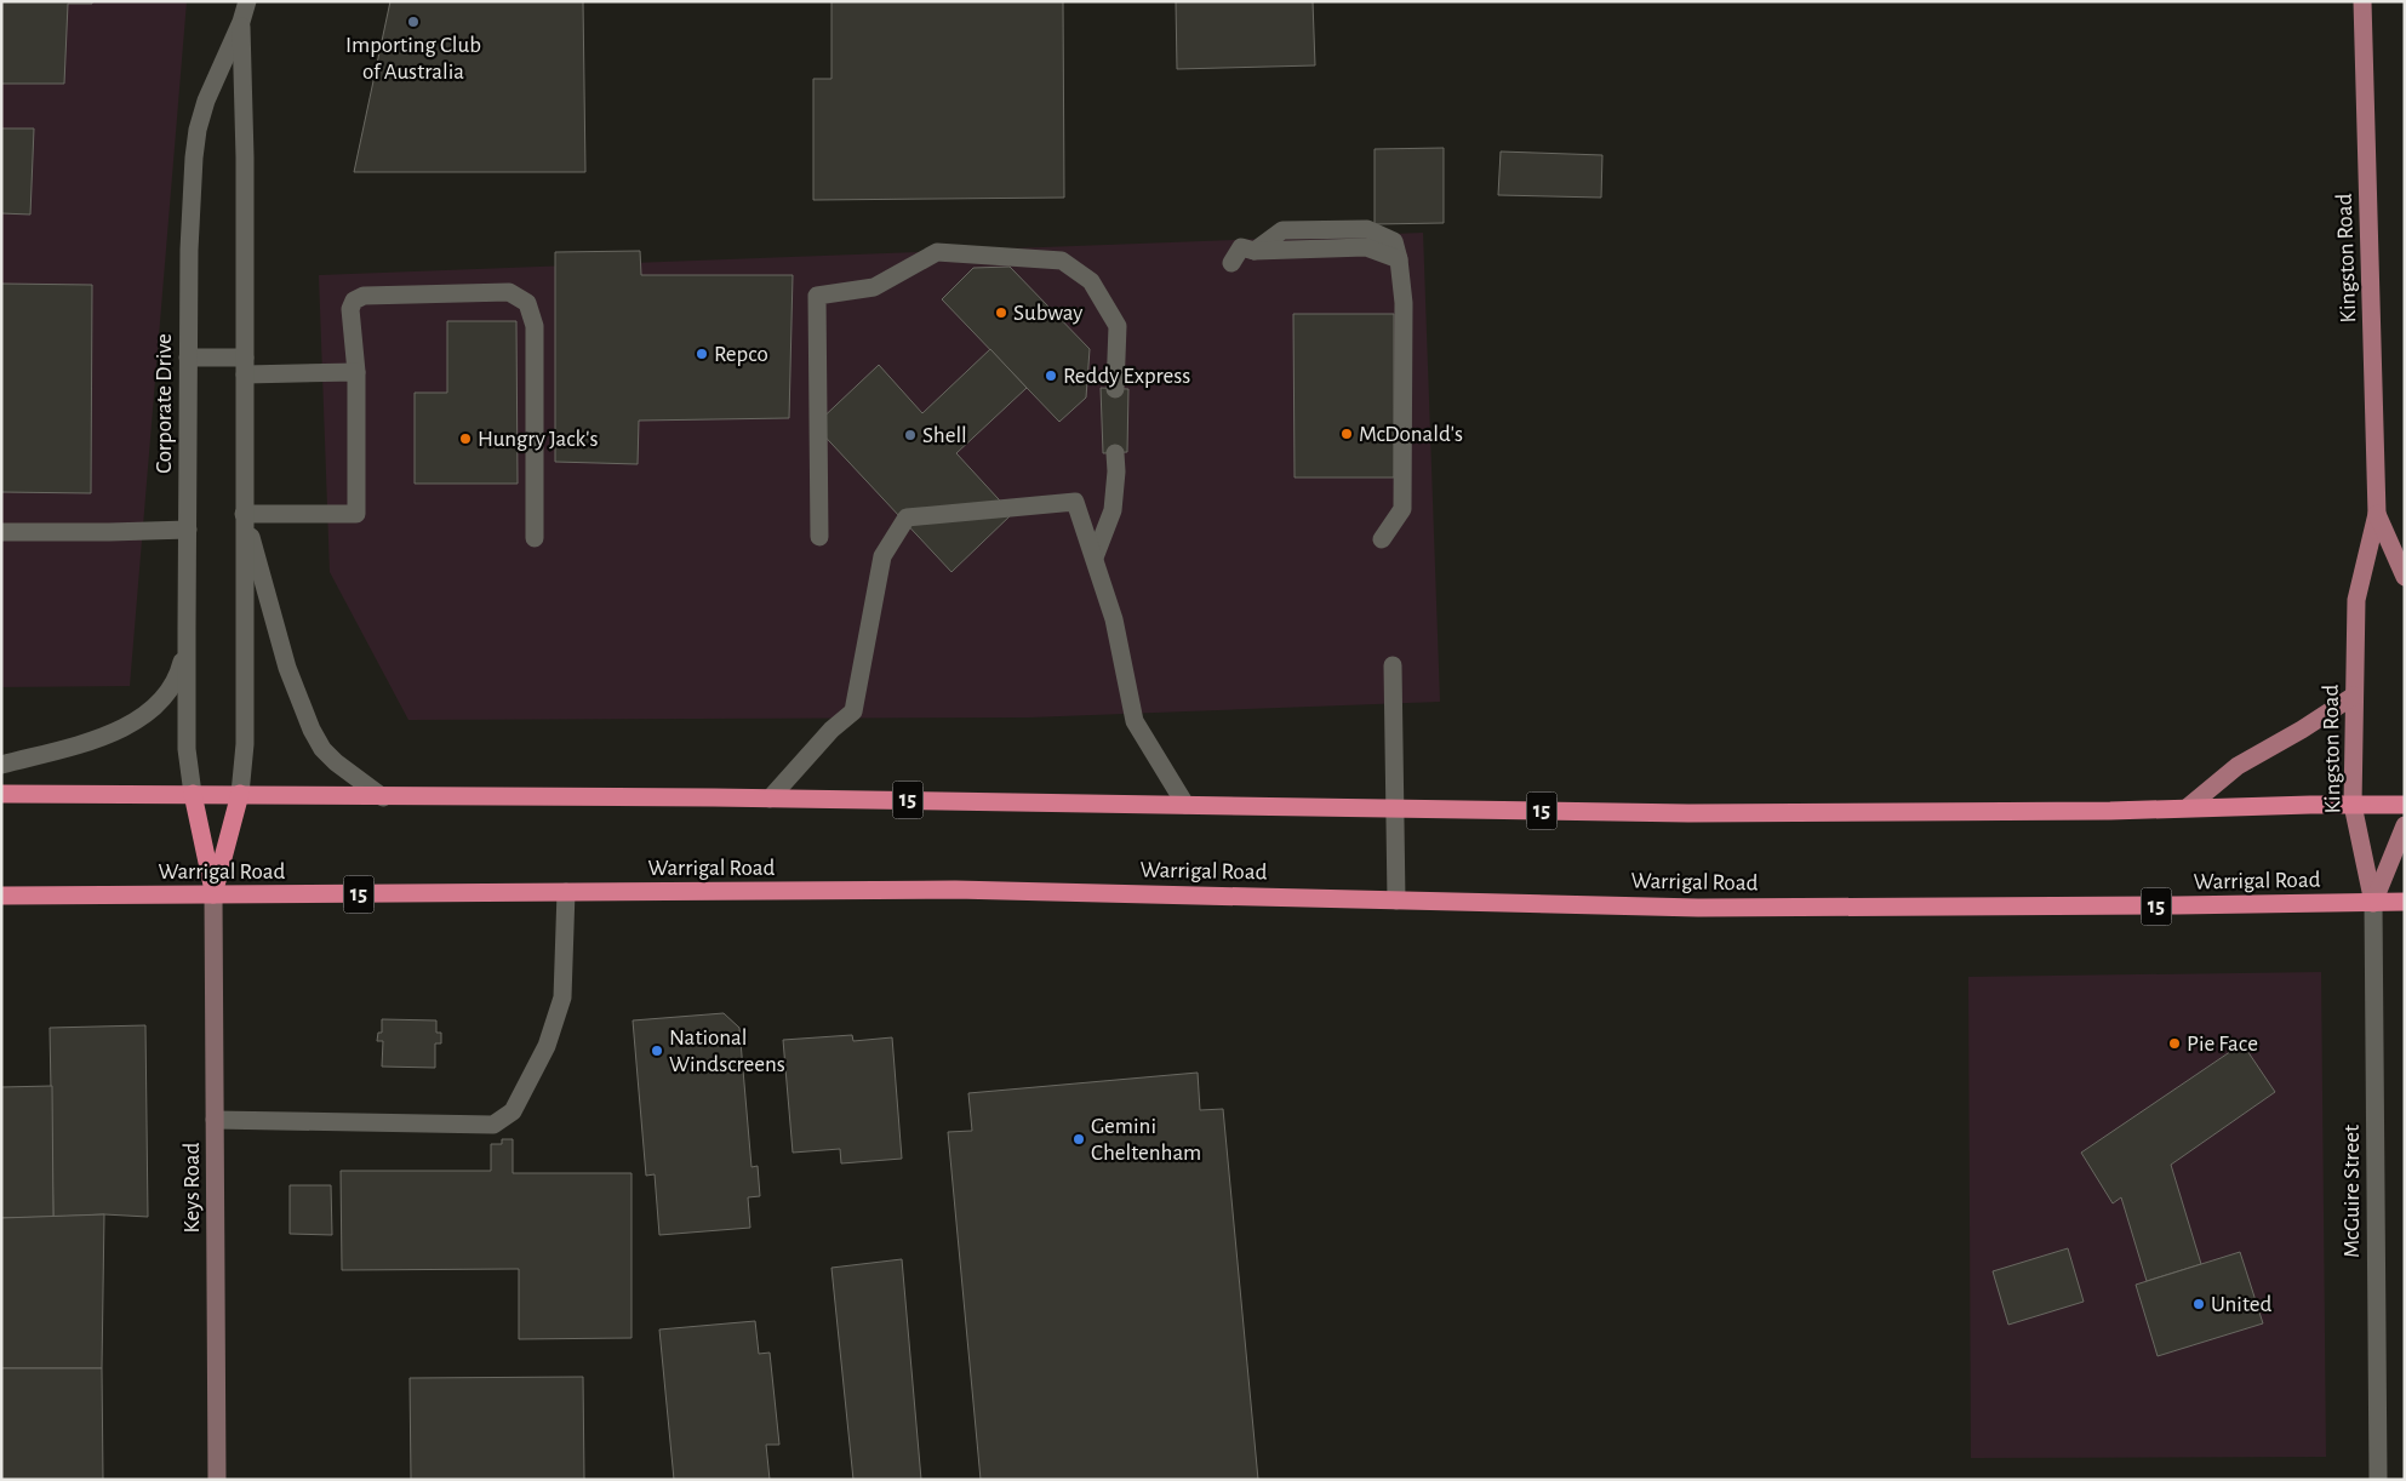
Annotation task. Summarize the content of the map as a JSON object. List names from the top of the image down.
{
  "streets": {
    "highway": ["15", "Warrigal Road"],
    "main road": ["Kingston Road"],
    "street": ["Corporate Drive", "Keys Road", "McGuire Street"]
  },
  "crossings": [
    ["Kingston Road", "15"],
    ["Kingston Road", "Warrigal Road"],
    ["Kingston Road", "McGuire Street"],
    ["Corporate Drive", "15"],
    ["Warrigal Road", "Keys Road"],
    ["Warrigal Road", "McGuire Street"]
  ],
  "places": [
    "Importing Club of Australia",
    "Subway",
    "Repco",
    "Reddy Express",
    "McDonald's",
    "Shell",
    "Hungry Jack's",
    "Pie Face",
    "National Windscreens",
    "Gemini Cheltenham",
    "United"
  ]
}
